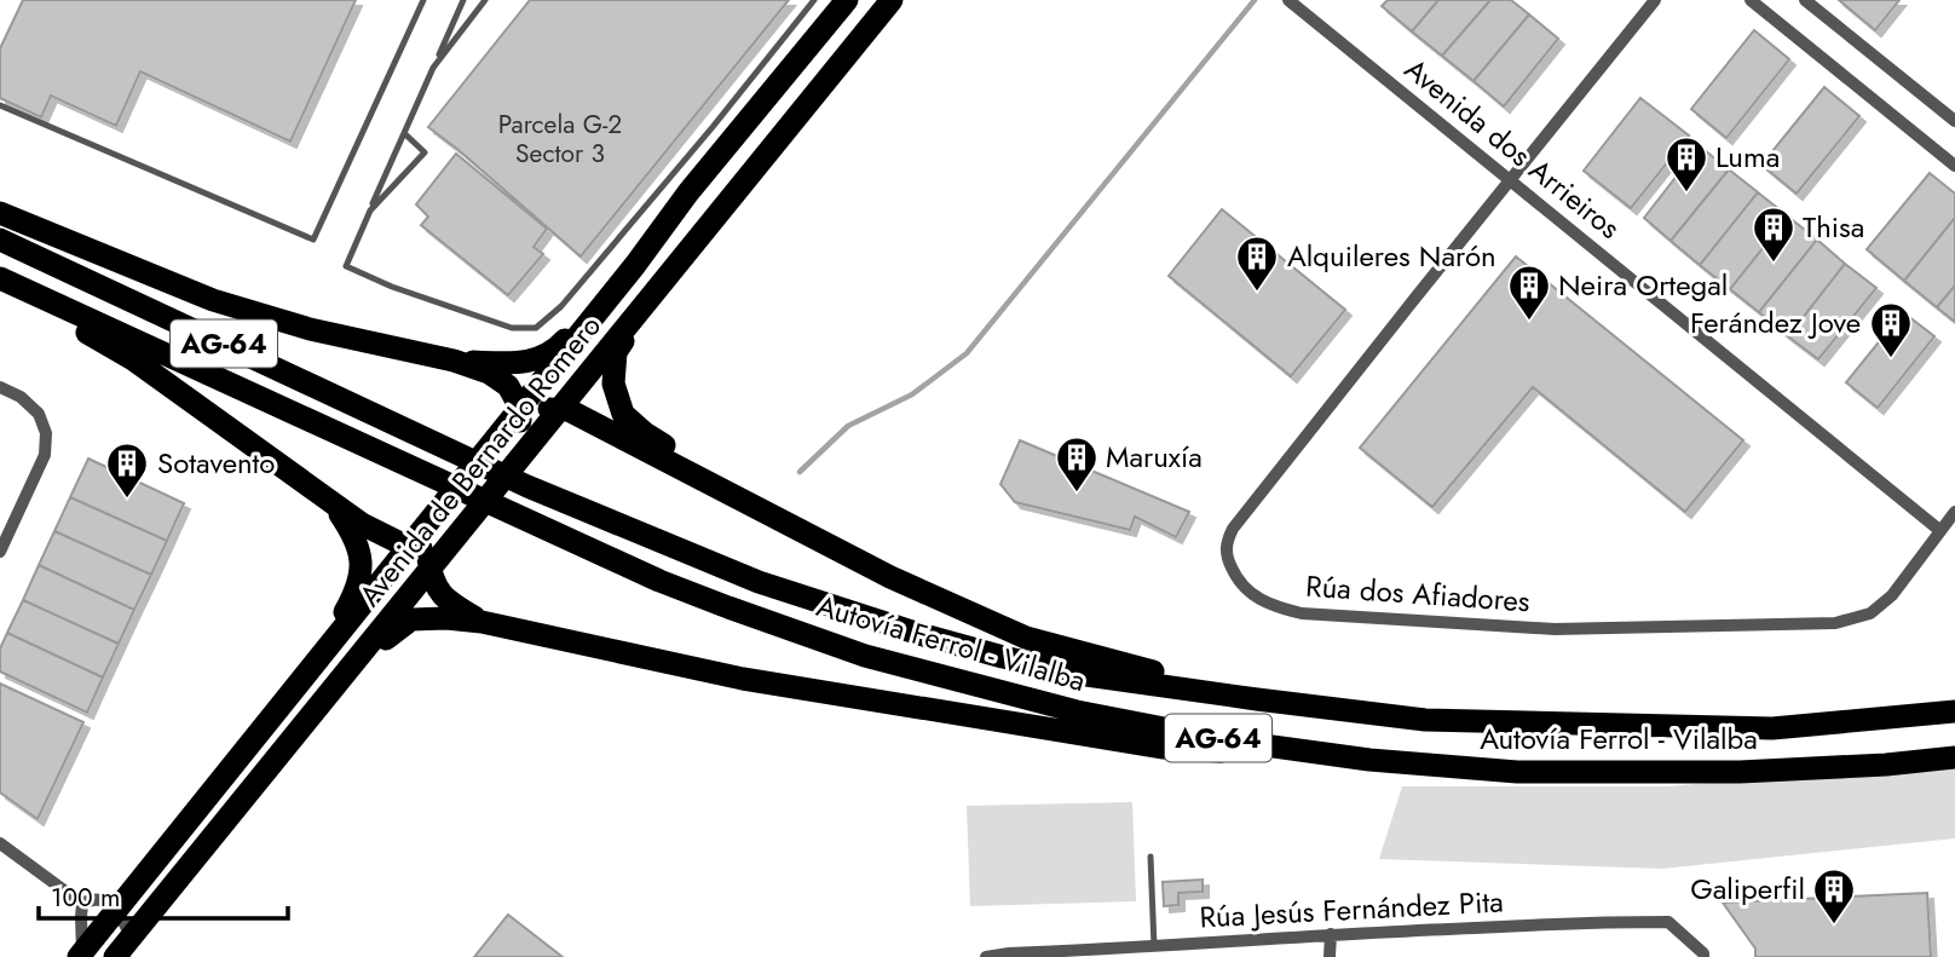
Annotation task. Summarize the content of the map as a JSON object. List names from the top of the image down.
{
  "streets": {
    "highway": ["AG-64", "Avenida de Bernardo Romero", "Autovía Ferrol - Vilalba"],
    "street": ["Avenida dos Arrieiros", "Rúa dos Afiadores", "Rúa Jesús Fernández Pita"]
  },
  "crossings": [
    ["Avenida dos Arrieiros", "Rúa dos Afiadores"]
  ],
  "places": {
    "building": [
      "Luma",
      "Thisa",
      "Alquileres Narón",
      "Neira Ortegal",
      "Ferández Jove",
      "Maruxía",
      "Sotavento",
      "Galiperfil"
    ]
  },
  "house_numbers": ["Parcela G-2 Sector 3"],
  "scale_bar": "100 m"
}
